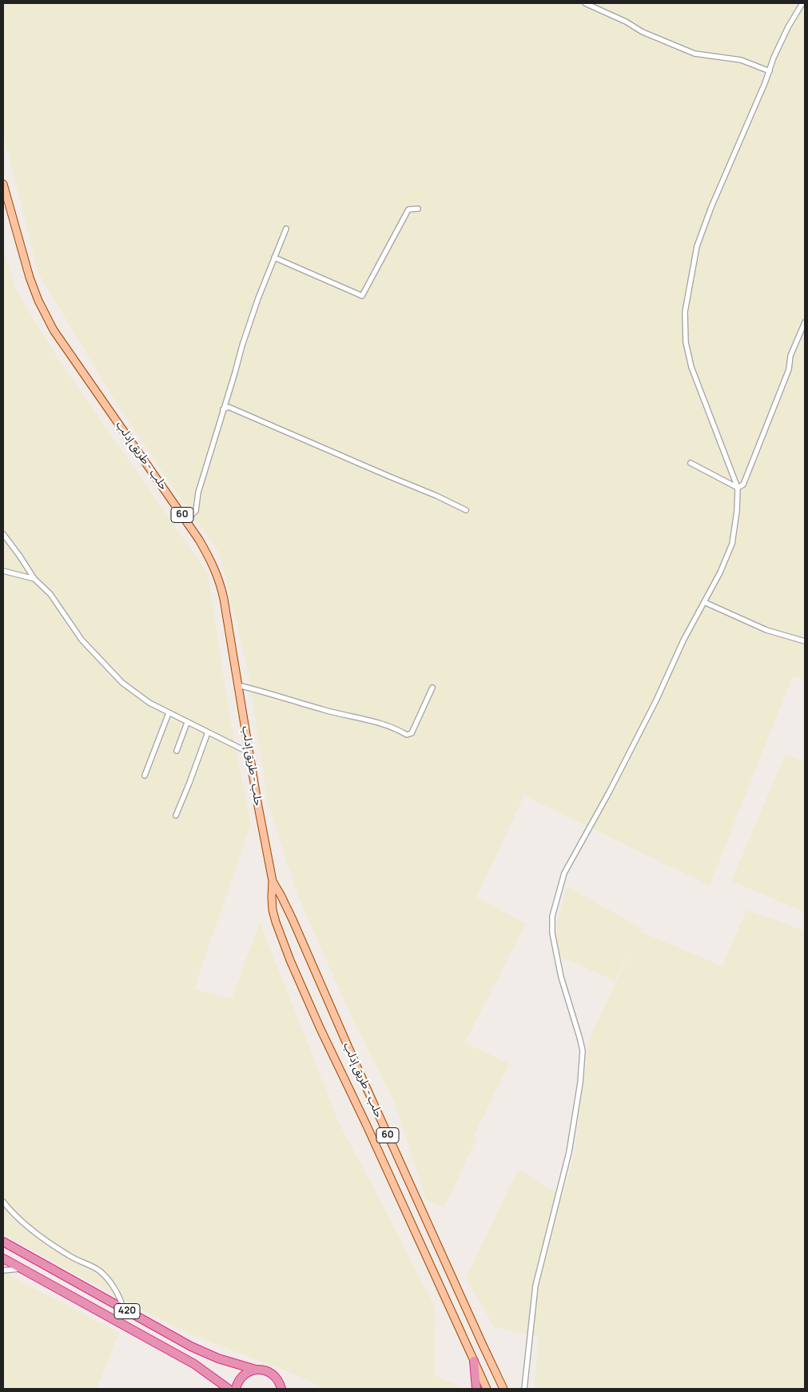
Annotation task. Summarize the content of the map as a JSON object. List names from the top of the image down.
{
  "streets": {
    "highway": ["420"],
    "main road": ["حلب - طريق إدلب", "60"]
  }
}
